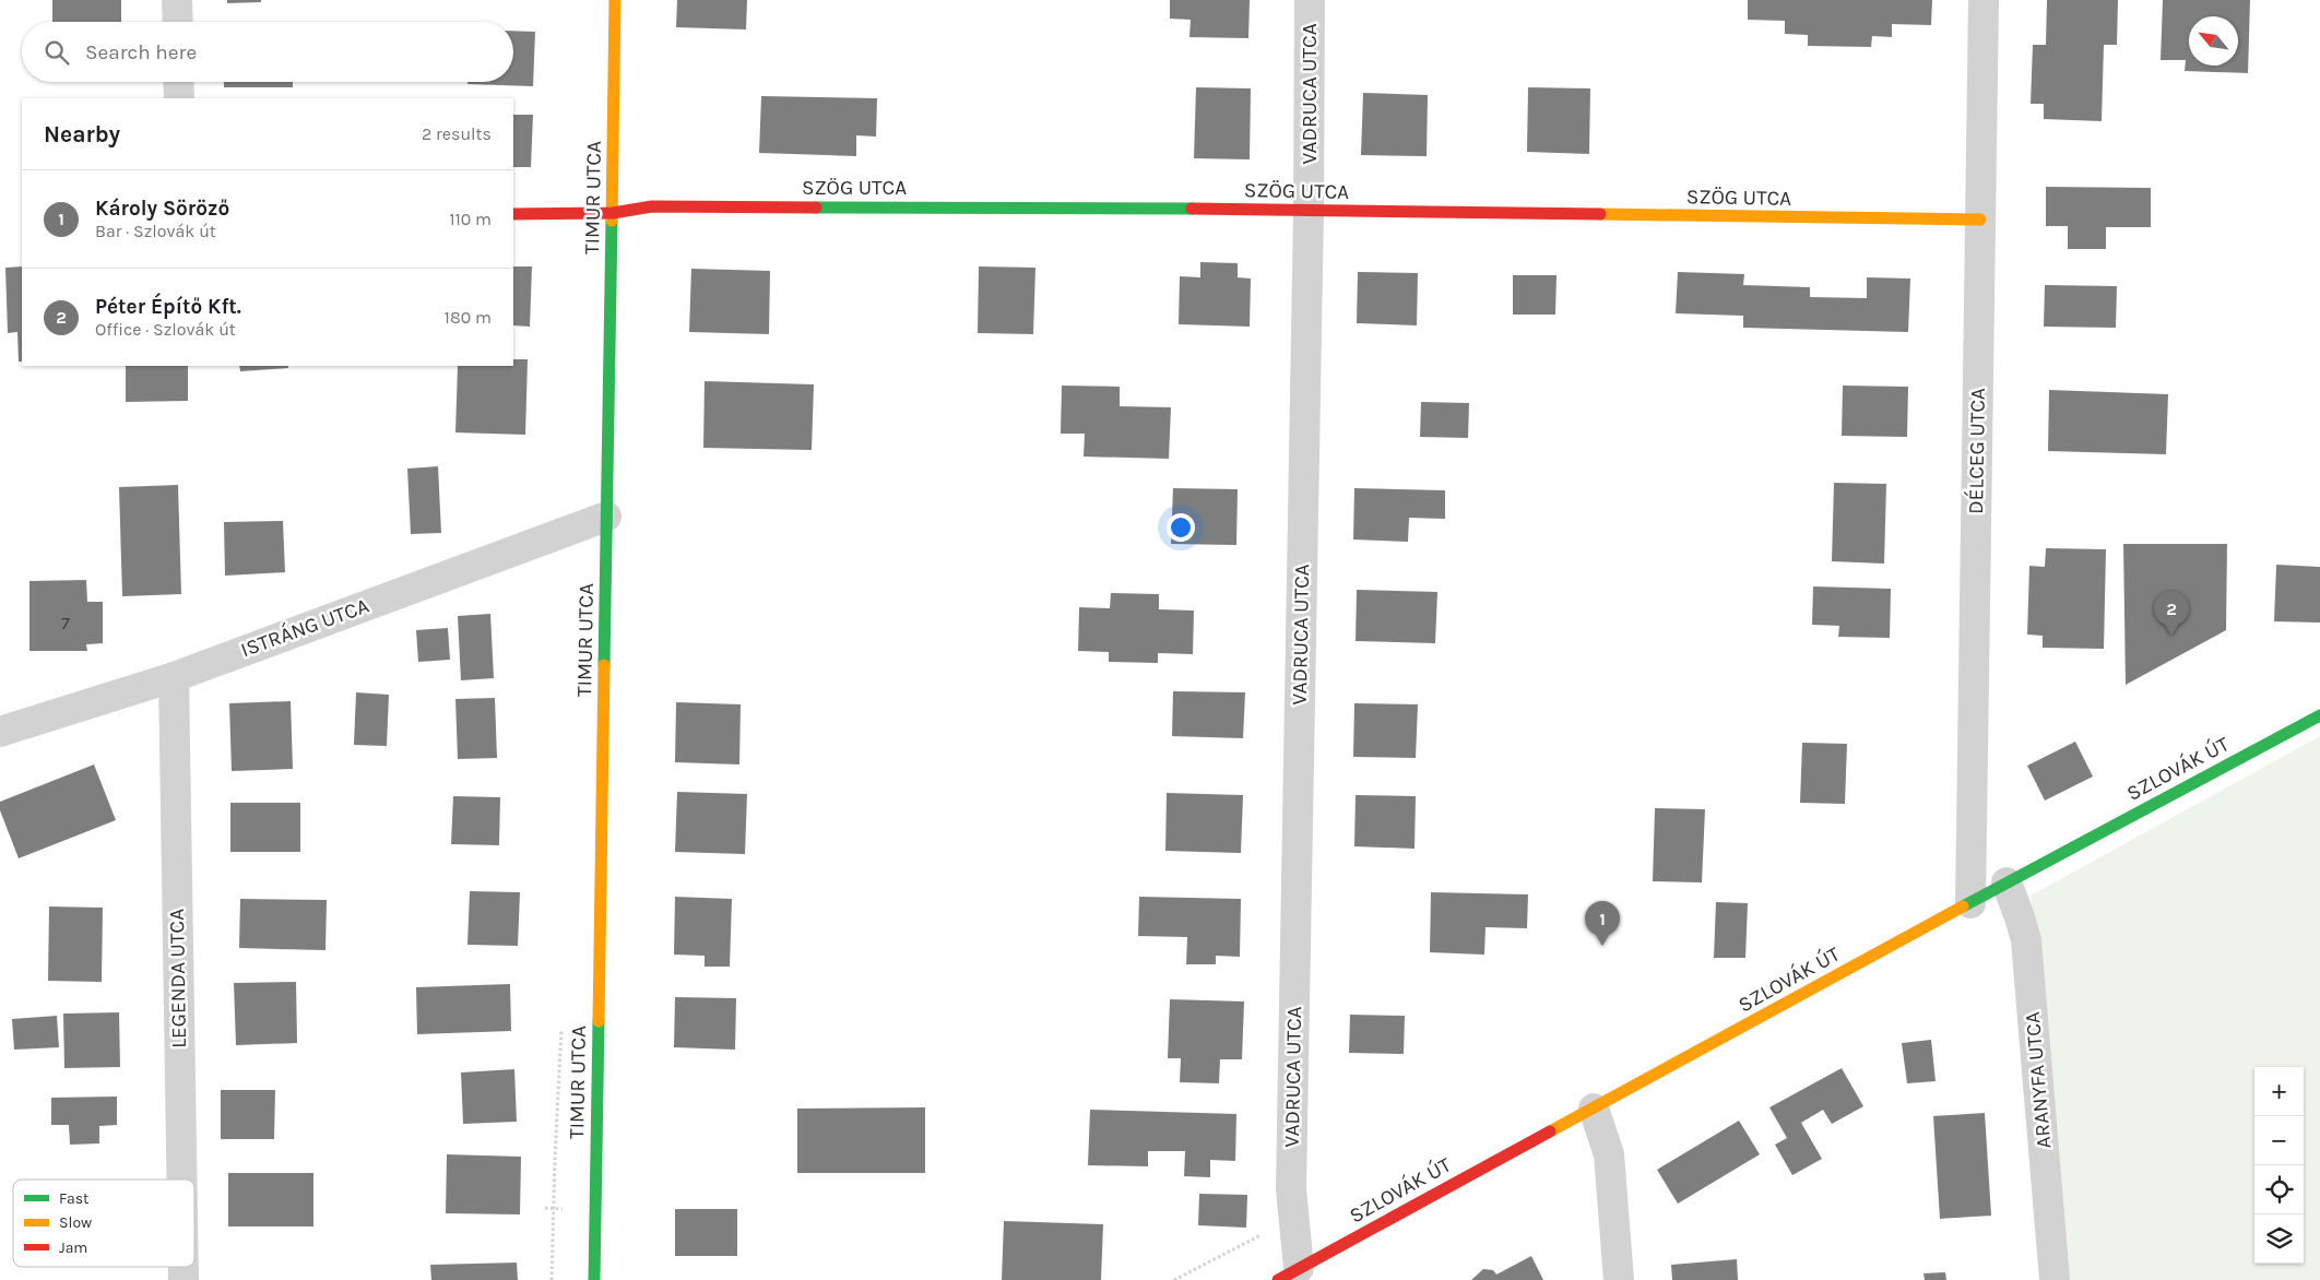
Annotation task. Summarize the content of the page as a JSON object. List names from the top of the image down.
{
  "streets": {
    "street": [
      "VADRUCA UTCA",
      "SZÖG UTCA",
      "TIMUR UTCA",
      "DÉLCEG UTCA",
      "ISTRÁNG UTCA",
      "SZLOVÁK ÚT",
      "LEGENDA UTCA",
      "ARANYFA UTCA"
    ]
  },
  "crossings": [
    ["VADRUCA UTCA", "SZÖG UTCA"],
    ["VADRUCA UTCA", "SZLOVÁK ÚT"],
    ["SZÖG UTCA", "TIMUR UTCA"],
    ["SZÖG UTCA", "DÉLCEG UTCA"],
    ["TIMUR UTCA", "ISTRÁNG UTCA"],
    ["DÉLCEG UTCA", "SZLOVÁK ÚT"],
    ["ISTRÁNG UTCA", "LEGENDA UTCA"],
    ["SZLOVÁK ÚT", "ARANYFA UTCA"]
  ],
  "house_numbers": ["7"],
  "legend": ["Fast", "Slow", "Jam"],
  "north": "top left",
  "page": {
    "search": "Search here",
    "heading": ["Nearby", "2 results"],
    "list": [
      {
        "mark": "1",
        "name": "Károly Söröző",
        "note": "Bar · Szlovák út",
        "value": "110 m"
      },
      {
        "mark": "2",
        "name": "Péter Építő Kft.",
        "note": "Office · Szlovák út",
        "value": "180 m"
      }
    ],
    "pins": ["2", "1"],
    "map_buttons": ["+", "−"]
  }
}
